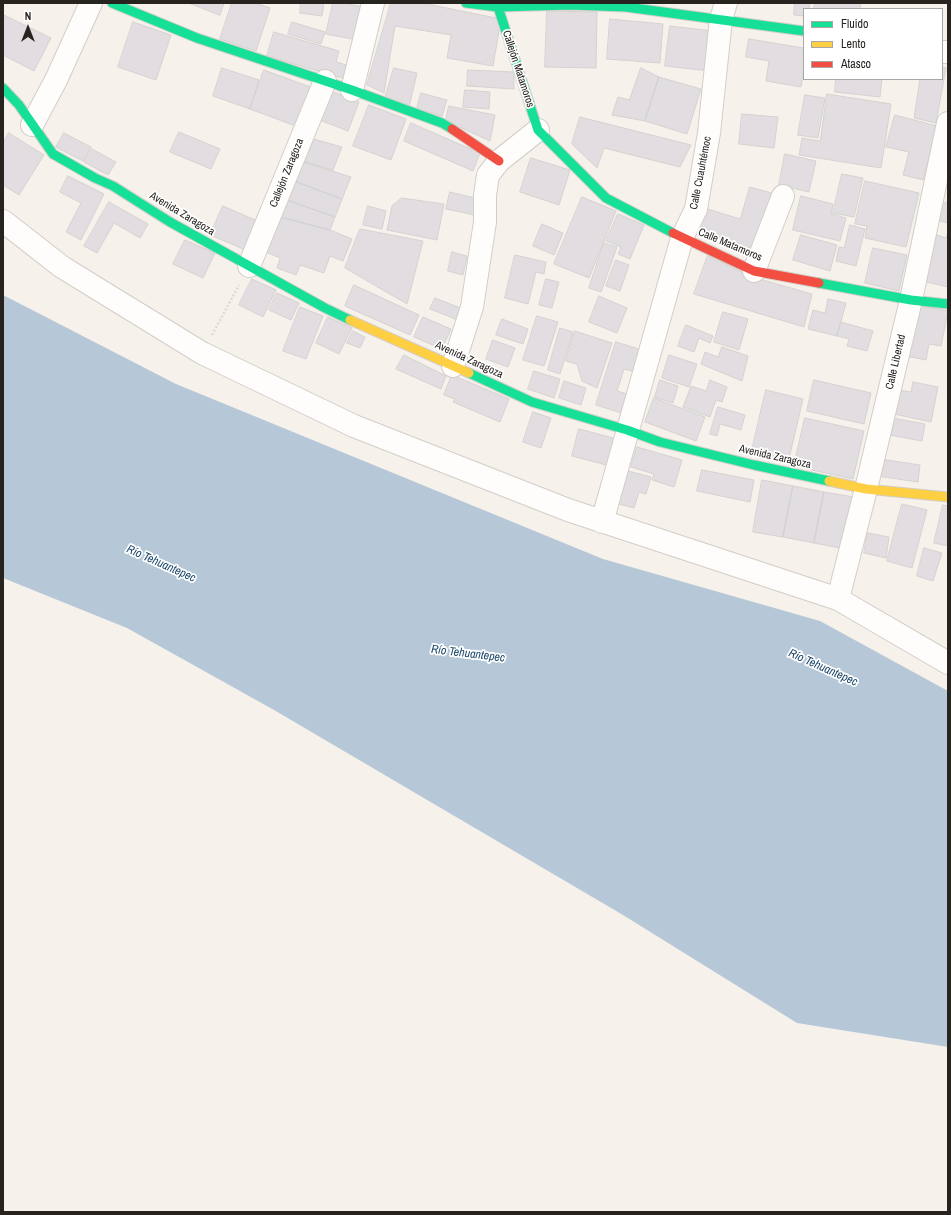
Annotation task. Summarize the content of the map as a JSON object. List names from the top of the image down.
{
  "streets": {
    "street": [
      "Callejón Matamoros",
      "Callejón Zaragoza",
      "Calle Cuauhtémoc",
      "Avenida Zaragoza",
      "Calle Matamoros",
      "Calle Libertad"
    ]
  },
  "crossings": [
    ["Callejón Matamoros", "Calle Matamoros"],
    ["Callejón Zaragoza", "Avenida Zaragoza"],
    ["Calle Cuauhtémoc", "Avenida Zaragoza"],
    ["Calle Cuauhtémoc", "Calle Matamoros"],
    ["Avenida Zaragoza", "Calle Libertad"],
    ["Calle Matamoros", "Calle Libertad"]
  ],
  "water": ["Río Tehuantepec"],
  "legend": ["Fluido", "Lento", "Atasco"],
  "north": "top"
}
